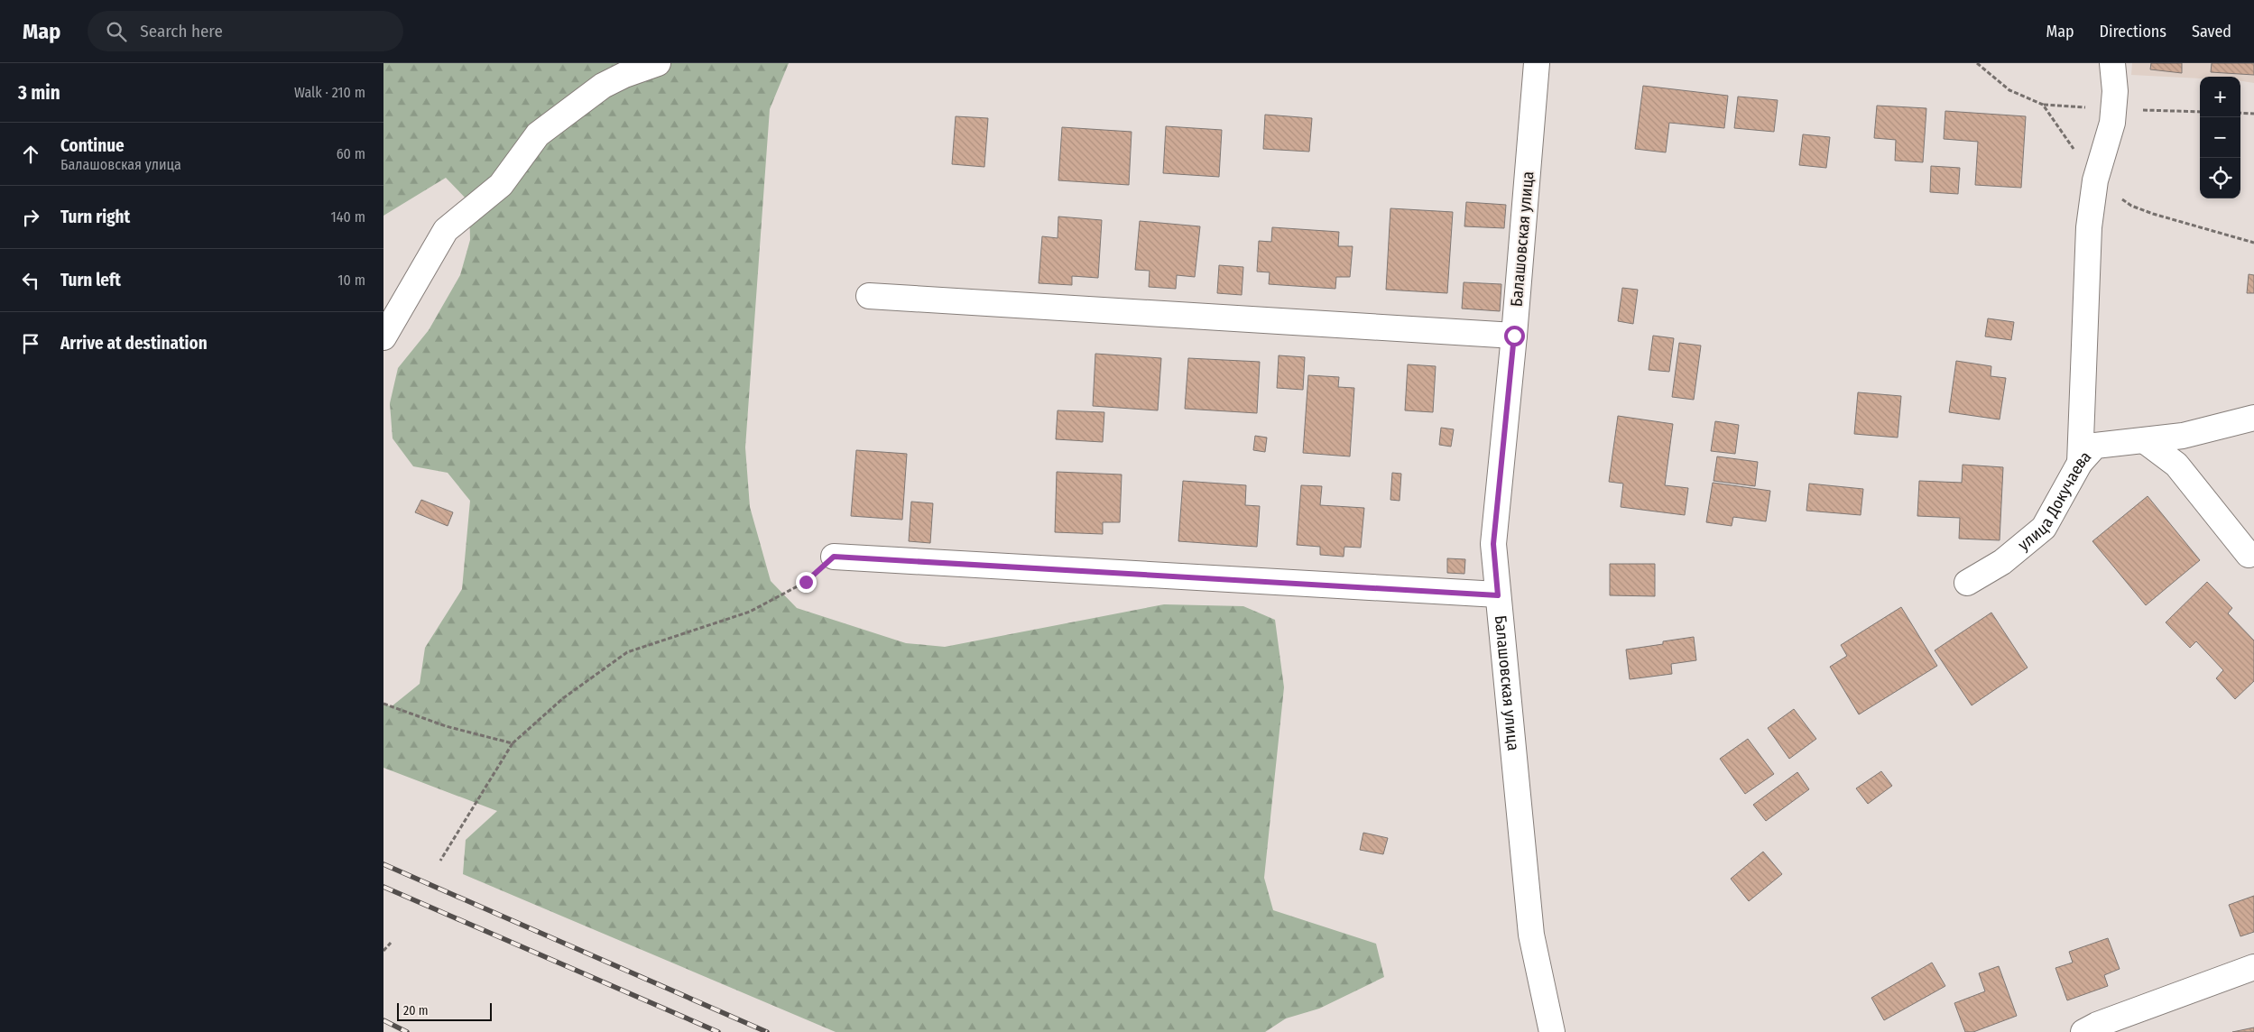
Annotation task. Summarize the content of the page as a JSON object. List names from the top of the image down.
{
  "streets": {
    "street": ["Балашовская улица", "улица Докучаева"]
  },
  "scale_bar": "20 m",
  "page": {
    "header": "Map",
    "search": "Search here",
    "nav": ["Map", "Directions", "Saved"],
    "heading": ["3 min", "Walk · 210 m"],
    "map_buttons": ["+", "−"],
    "list": [
      ["Continue", "Балашовская улица", "60 m"],
      ["Turn right", "140 m"],
      ["Turn left", "10 m"],
      "Arrive at destination"
    ],
    "scale": "20 m"
  }
}
